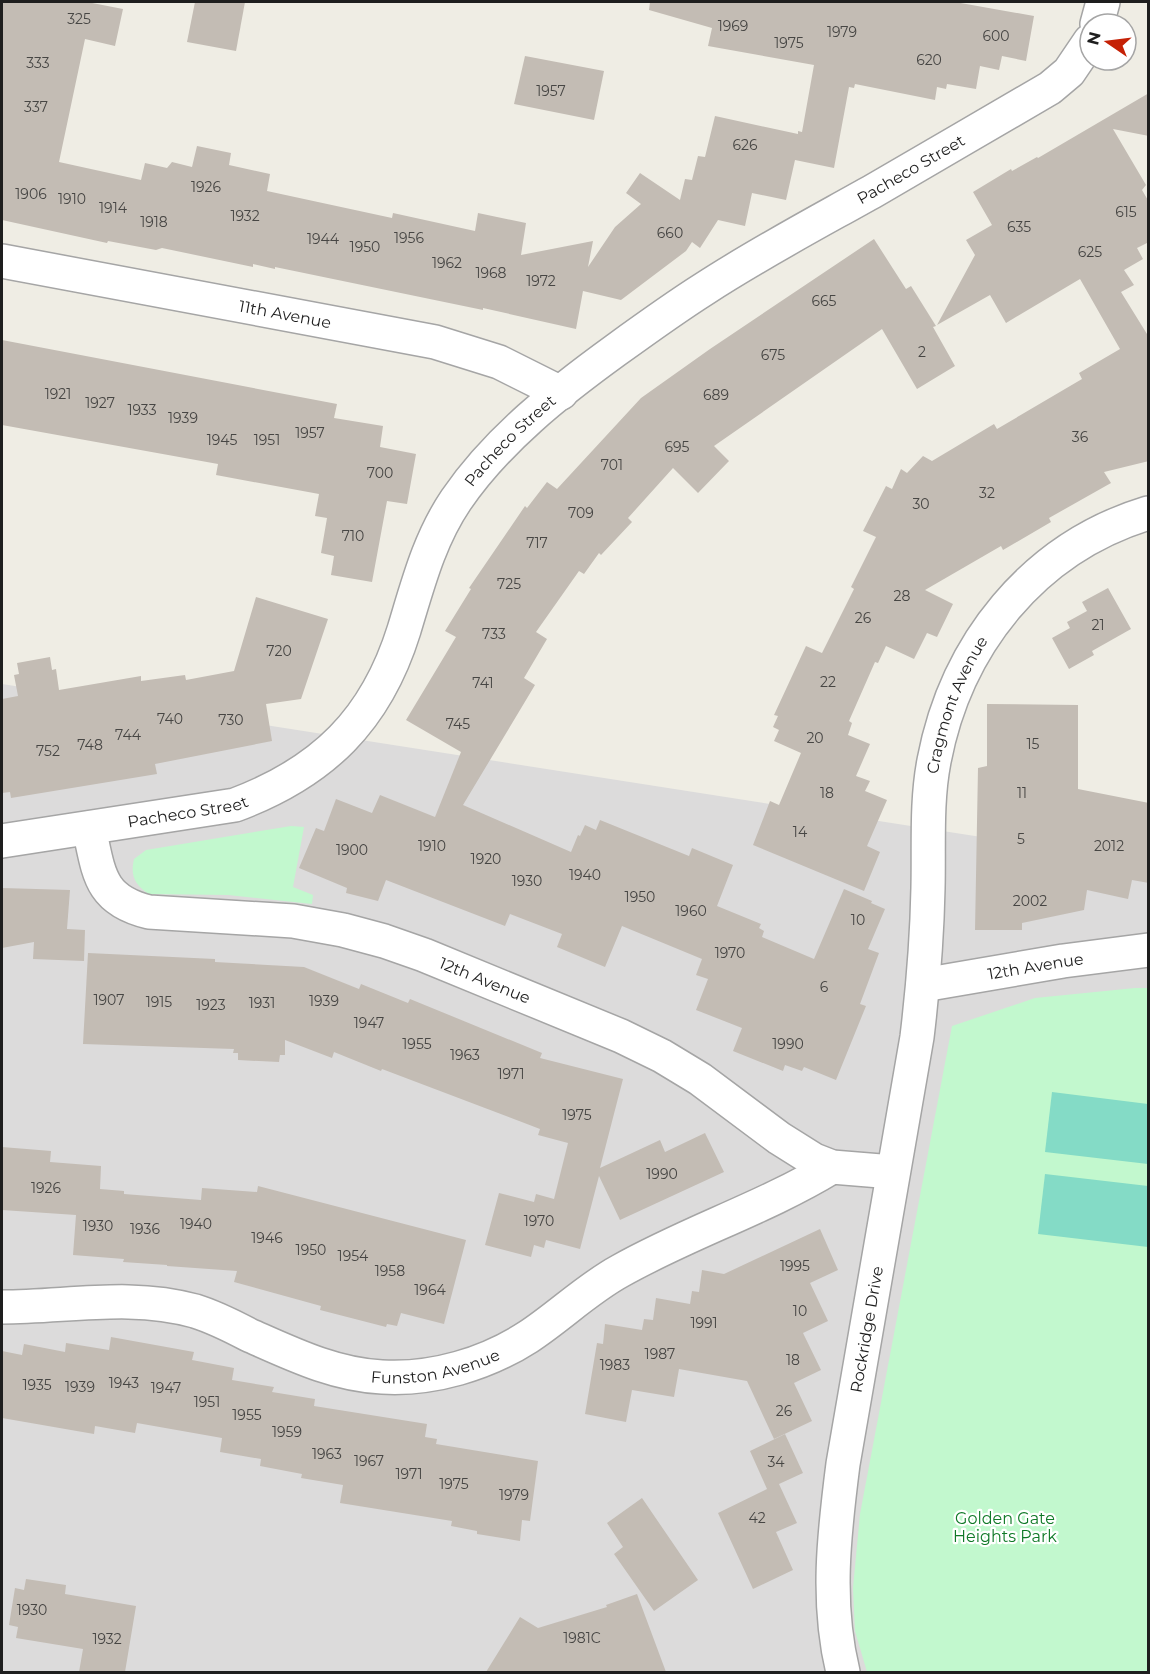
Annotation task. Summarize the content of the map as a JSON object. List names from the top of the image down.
{
  "streets": {
    "street": [
      "Pacheco Street",
      "11th Avenue",
      "Cragmont Avenue",
      "12th Avenue",
      "Rockridge Drive",
      "Funston Avenue"
    ]
  },
  "crossings": [
    ["Pacheco Street", "11th Avenue"],
    ["Pacheco Street", "12th Avenue"],
    ["Cragmont Avenue", "12th Avenue"],
    ["Cragmont Avenue", "Rockridge Drive"],
    ["12th Avenue", "Rockridge Drive"],
    ["12th Avenue", "Funston Avenue"]
  ],
  "parks": ["Golden Gate Heights Park"],
  "house_numbers": [
    "325",
    "1969",
    "1979",
    "600",
    "1975",
    "620",
    "333",
    "1957",
    "337",
    "626",
    "1926",
    "1906",
    "1910",
    "1914",
    "615",
    "1932",
    "1918",
    "635",
    "660",
    "1956",
    "1944",
    "1950",
    "625",
    "1962",
    "1968",
    "1972",
    "665",
    "2",
    "675",
    "1921",
    "689",
    "1927",
    "1933",
    "1939",
    "1957",
    "36",
    "1945",
    "1951",
    "695",
    "701",
    "700",
    "32",
    "30",
    "709",
    "710",
    "717",
    "725",
    "28",
    "26",
    "21",
    "733",
    "720",
    "22",
    "741",
    "740",
    "730",
    "745",
    "744",
    "20",
    "15",
    "748",
    "752",
    "18",
    "11",
    "14",
    "5",
    "1910",
    "2012",
    "1900",
    "1920",
    "1940",
    "1930",
    "1950",
    "2002",
    "1960",
    "10",
    "1970",
    "6",
    "1907",
    "1939",
    "1915",
    "1931",
    "1923",
    "1947",
    "1955",
    "1990",
    "1963",
    "1971",
    "1975",
    "1990",
    "1926",
    "1970",
    "1940",
    "1930",
    "1936",
    "1946",
    "1950",
    "1954",
    "1995",
    "1958",
    "1964",
    "10",
    "1991",
    "1987",
    "18",
    "1983",
    "1943",
    "1935",
    "1939",
    "1947",
    "1951",
    "26",
    "1955",
    "1959",
    "1963",
    "1967",
    "34",
    "1971",
    "1975",
    "1979",
    "42",
    "1930",
    "1981C",
    "1932"
  ],
  "north": "left"
}
